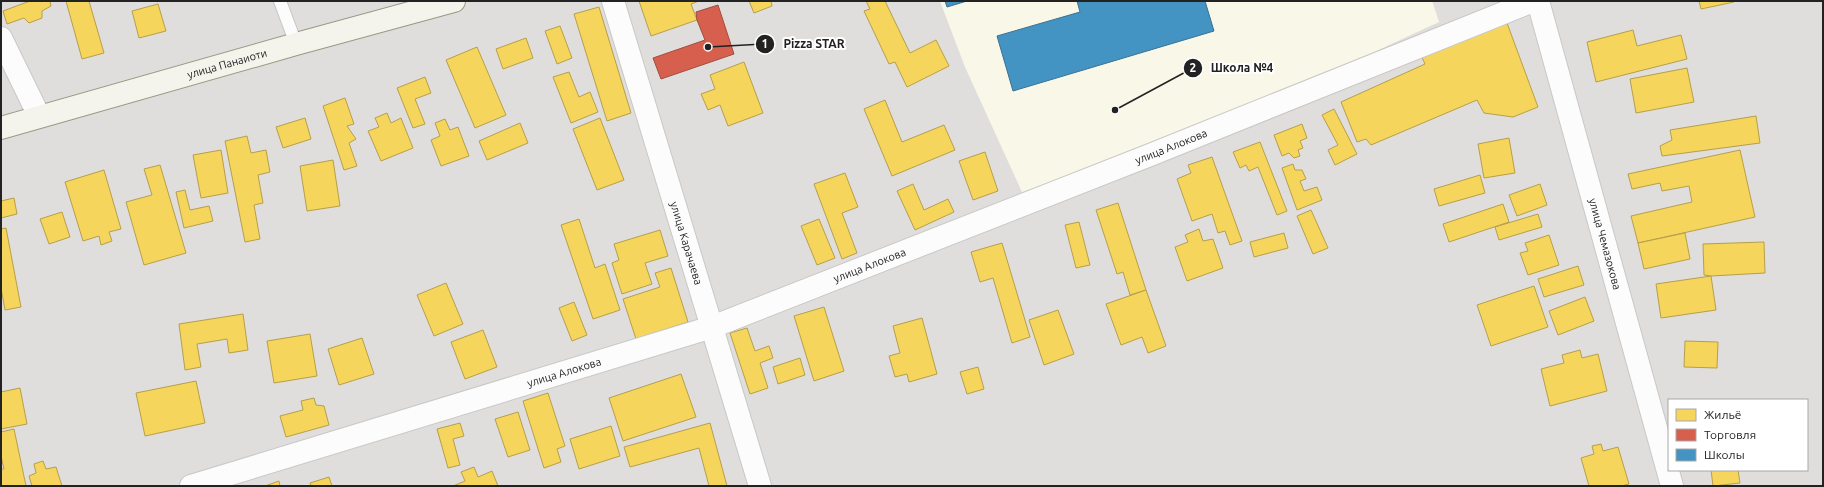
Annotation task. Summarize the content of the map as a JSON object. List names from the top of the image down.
{
  "streets": {
    "street": [
      "улица Панаиоти",
      "улица Алокова",
      "улица Карачаева",
      "улица Чемазокова"
    ]
  },
  "crossings": [
    ["улица Алокова", "улица Карачаева"]
  ],
  "places": ["Pizza STAR", "Школа №4"],
  "legend": ["Жильё", "Торговля", "Школы"]
}
